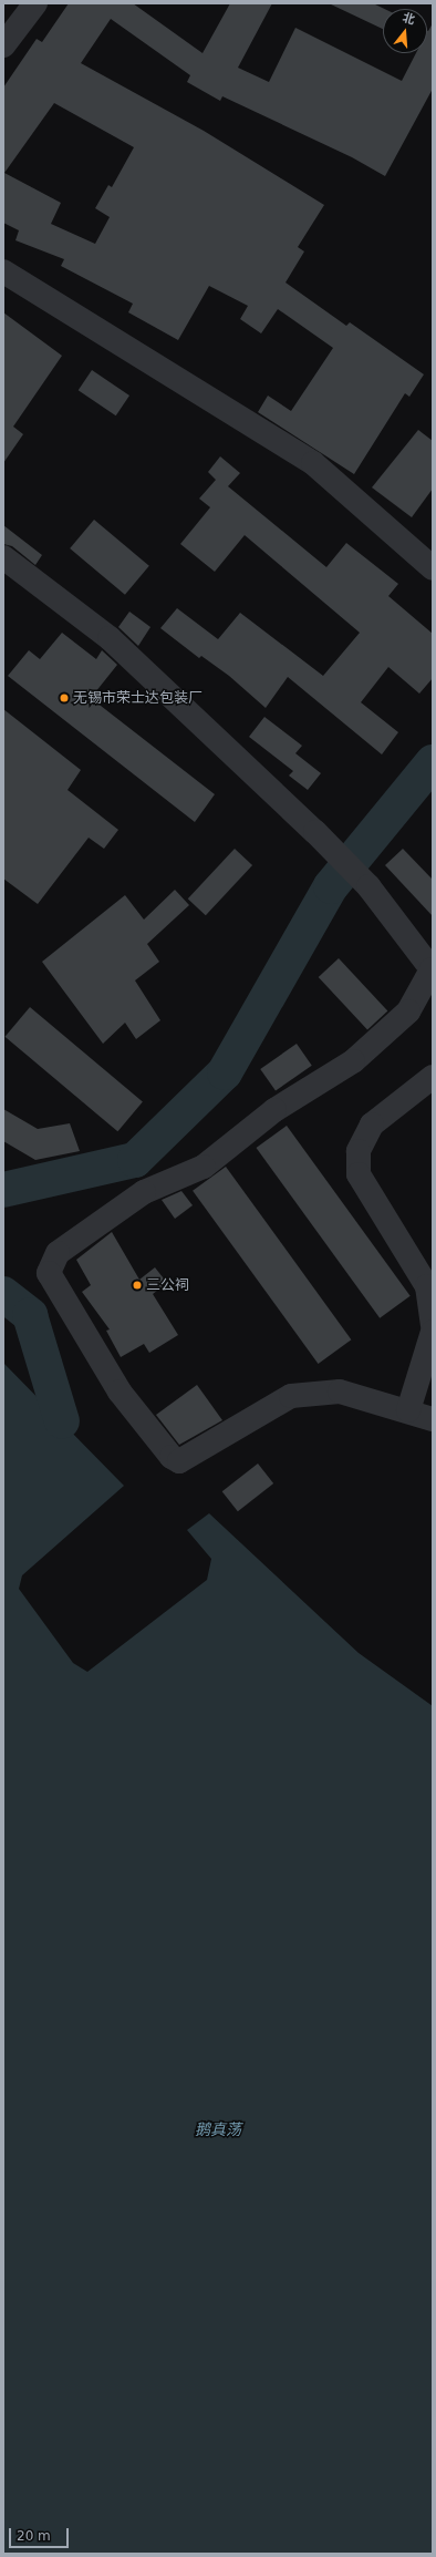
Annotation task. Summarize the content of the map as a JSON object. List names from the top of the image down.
{
  "water": ["鹅真荡"],
  "places": ["无锡市荣士达包装厂", "三公祠"],
  "scale_bar": "20 m",
  "north": "top"
}
